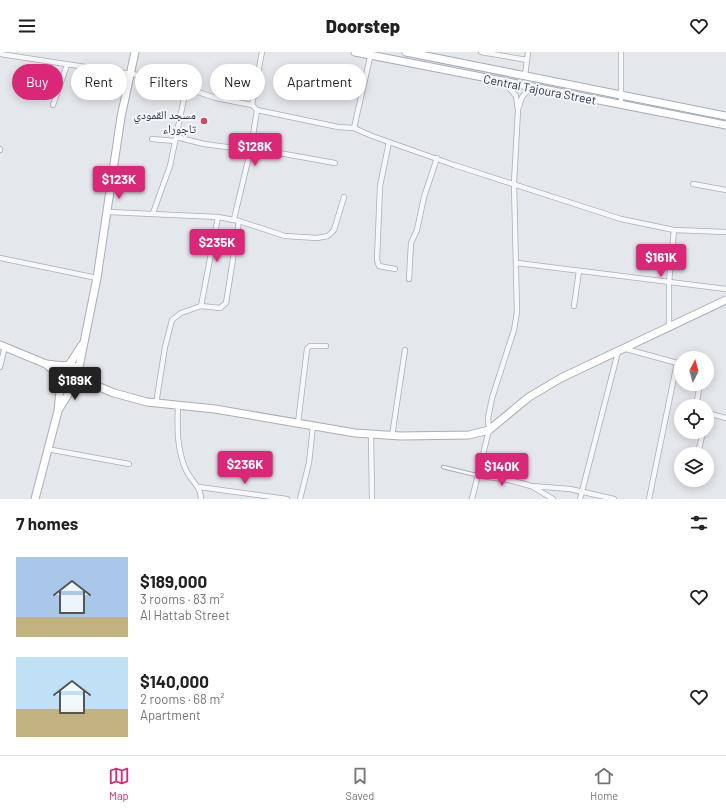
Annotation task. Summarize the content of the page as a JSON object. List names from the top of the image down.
{
  "streets": {
    "main road": ["Central Tajoura Street"]
  },
  "places": ["مسجد القمودي تاجوراء"],
  "north": "top",
  "page": {
    "header": "Doorstep",
    "chip": [
      "Buy",
      "Rent",
      "Filters",
      "New",
      "Apartment"
    ],
    "price": [
      "$128K",
      "$123K",
      "$235K",
      "$161K",
      "$189K",
      "$236K",
      "$140K"
    ],
    "heading": "7 homes",
    "list": [
      {
        "name": "$189,000",
        "note": "3 rooms · 83 m² · Al Hattab Street"
      },
      {
        "name": "$140,000",
        "note": "2 rooms · 68 m² · Apartment"
      }
    ],
    "tabs": ["Map", "Saved", "Home"]
  }
}
